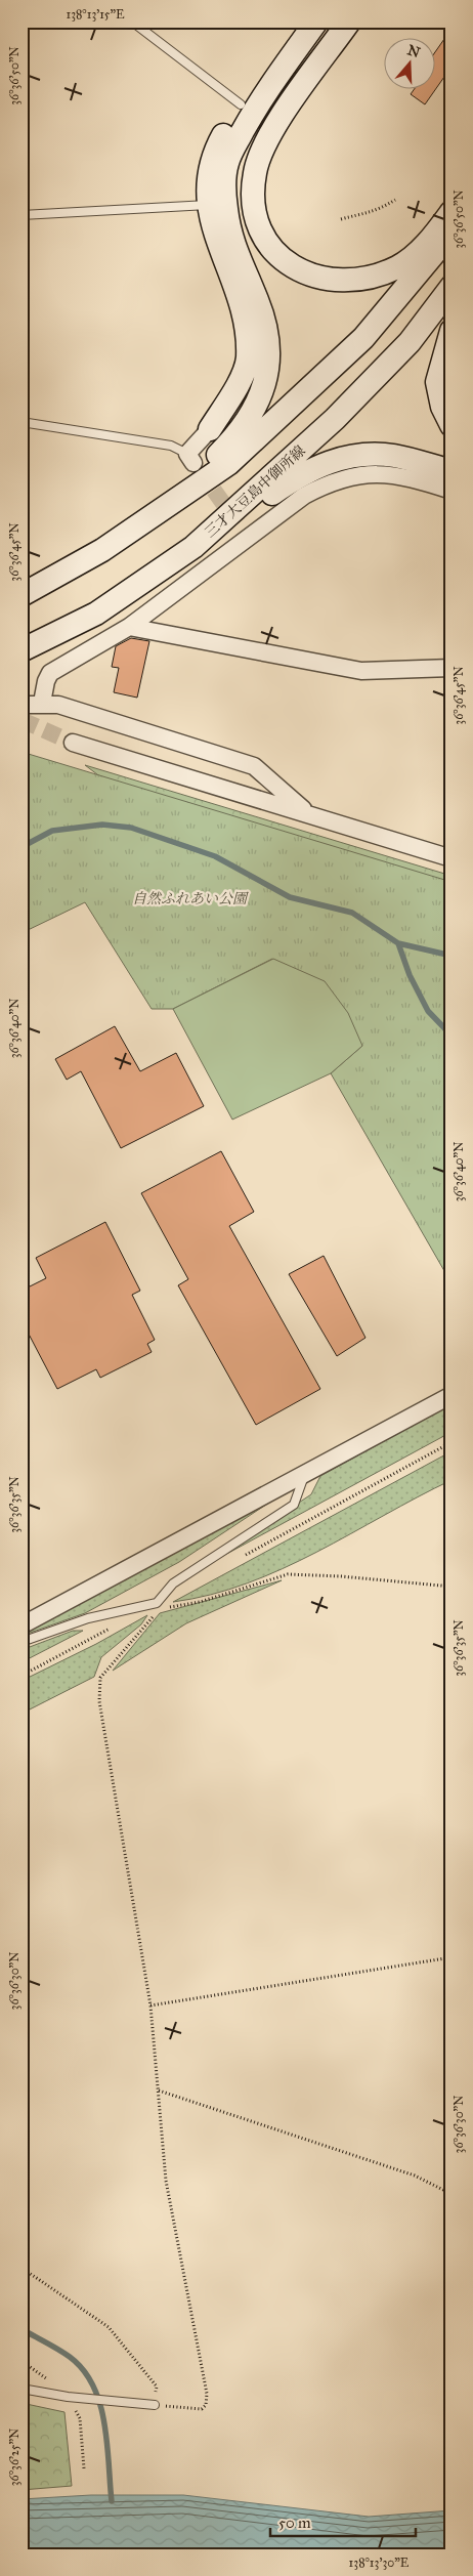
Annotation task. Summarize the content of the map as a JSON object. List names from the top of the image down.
{
  "streets": {
    "main road": ["三才大豆島中御所線"]
  },
  "parks": ["自然ふれあい公園"],
  "scale_bar": "50 m",
  "north": "top",
  "coordinates": [
    "138°13'15\"E",
    "36°36'50\"N",
    "36°36'45\"N",
    "36°36'40\"N",
    "36°36'35\"N",
    "36°36'30\"N",
    "36°36'25\"N",
    "138°13'30\"E"
  ]
}
